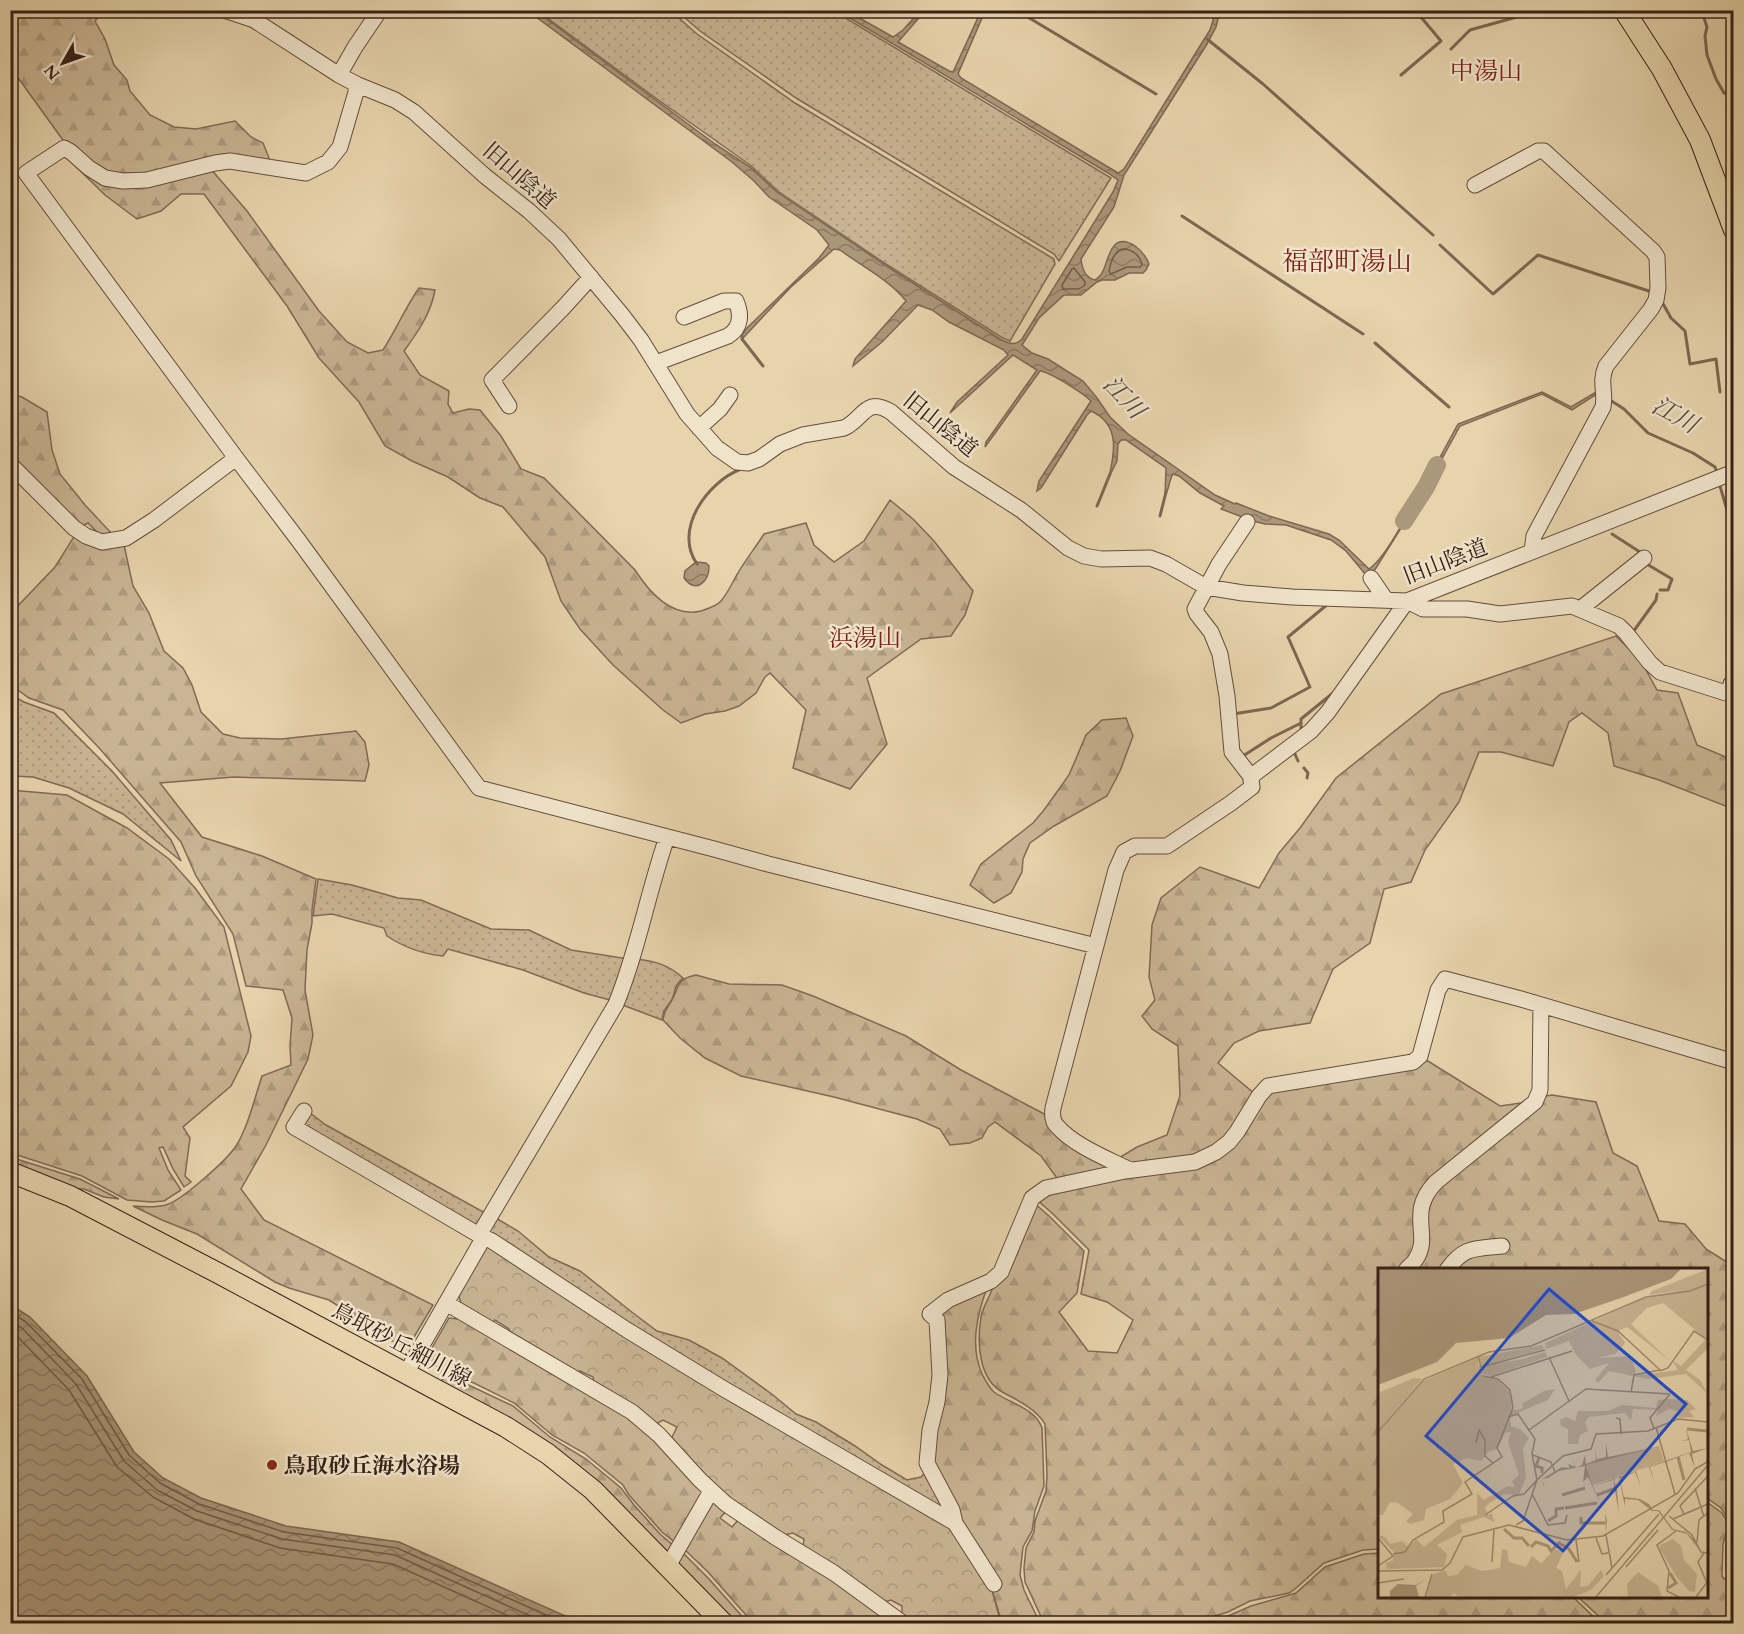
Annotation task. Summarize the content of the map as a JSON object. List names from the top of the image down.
{
  "streets": {
    "main road": ["鳥取砂丘細川線"],
    "street": ["旧山陰道"]
  },
  "districts": ["中湯山", "福部町湯山", "浜湯山"],
  "water": ["江川"],
  "places": ["鳥取砂丘海水浴場"],
  "north": "bottom left"
}
